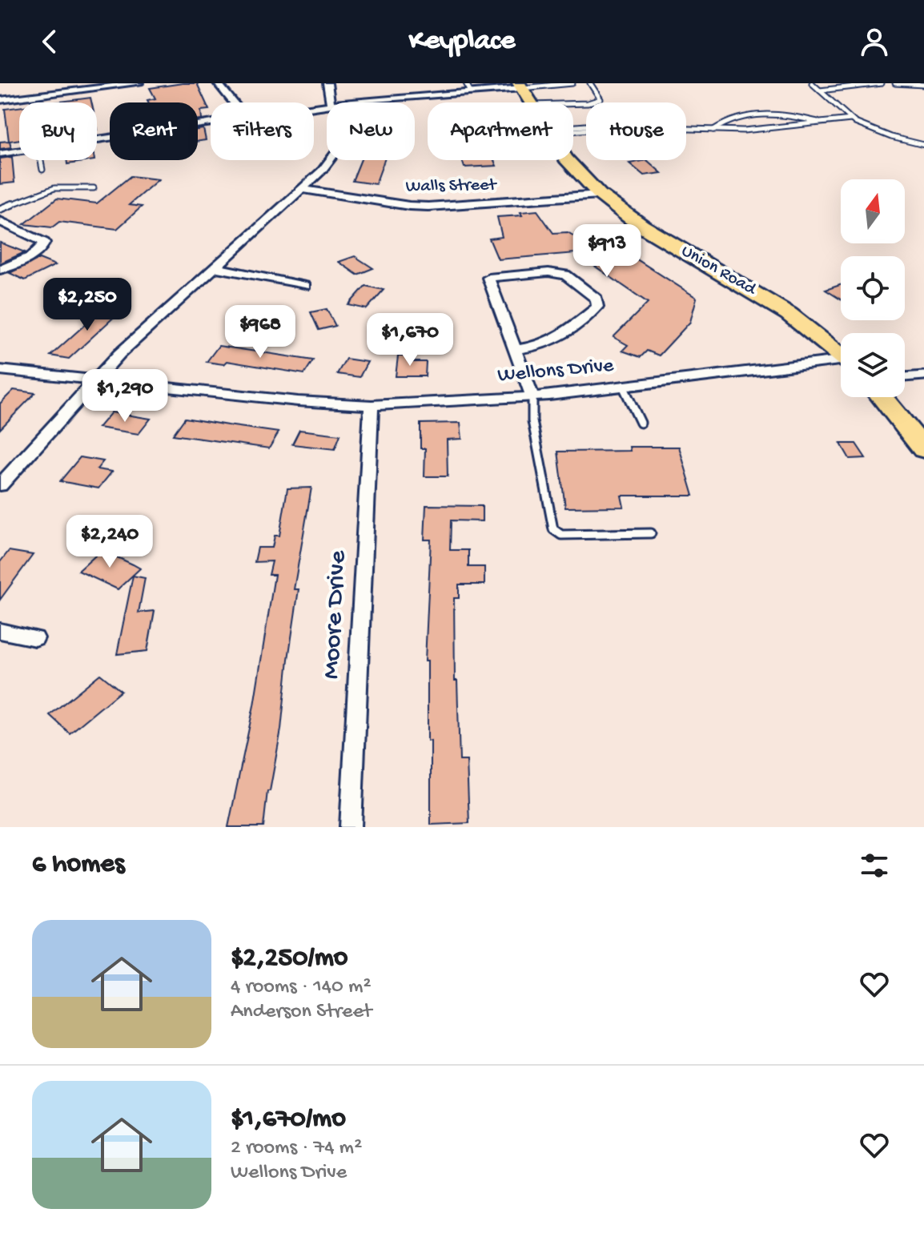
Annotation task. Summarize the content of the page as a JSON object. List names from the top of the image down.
{
  "streets": {
    "main road": ["Union Road"],
    "street": ["Walls Street", "Wellons Drive", "Moore Drive"]
  },
  "crossings": [
    ["Walls Street", "Union Road"],
    ["Wellons Drive", "Moore Drive"]
  ],
  "north": "top",
  "page": {
    "header": "Keyplace",
    "chip": [
      "Buy",
      "Rent",
      "Filters",
      "New",
      "Apartment",
      "House"
    ],
    "price": [
      "$913",
      "$2,250",
      "$968",
      "$1,670",
      "$1,290",
      "$2,240"
    ],
    "heading": "6 homes",
    "list": [
      {
        "name": "$2,250/mo",
        "note": "4 rooms · 140 m² · Anderson Street"
      },
      {
        "name": "$1,670/mo",
        "note": "2 rooms · 74 m² · Wellons Drive"
      }
    ]
  }
}
